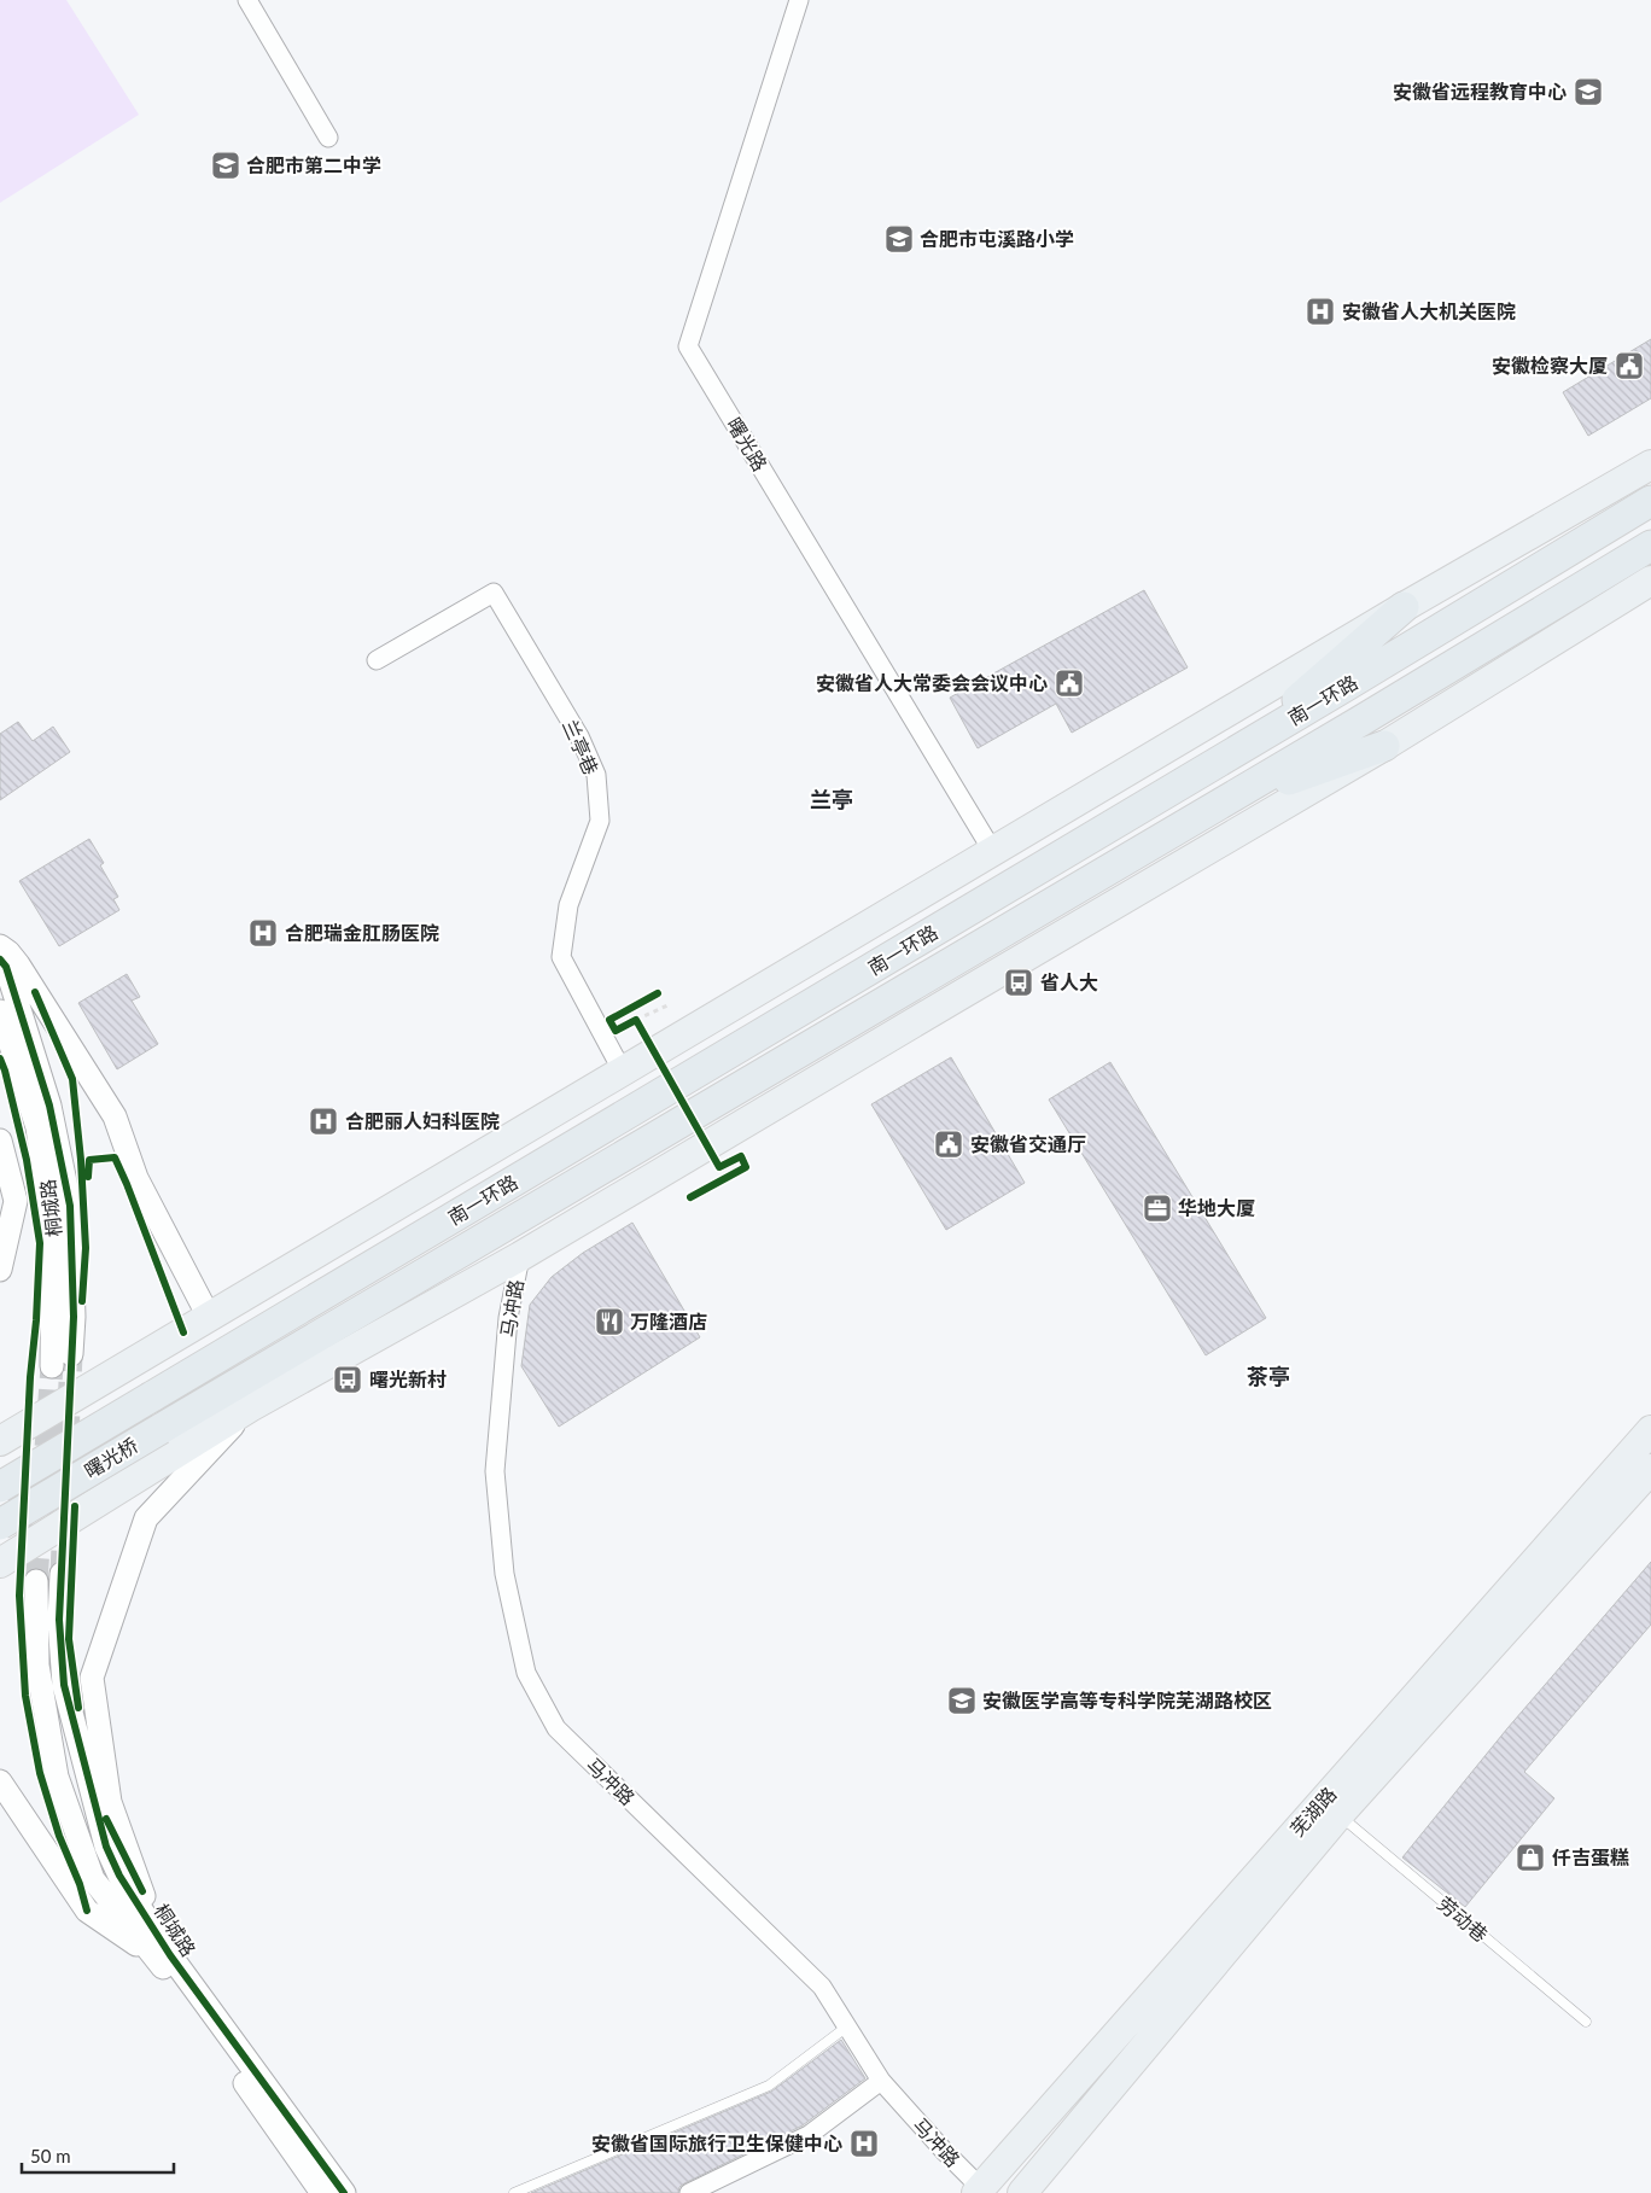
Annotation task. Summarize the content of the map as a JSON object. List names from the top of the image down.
{
  "streets": {
    "highway": ["南一环路", "曙光桥"],
    "main road": ["芜湖路"],
    "street": [
      "曙光路",
      "兰亭巷",
      "桐城路",
      "马冲路"
    ],
    "lane": ["劳动巷"]
  },
  "crossings": [
    ["南一环路", "曙光桥"],
    ["马冲路", "芜湖路"],
    ["芜湖路", "劳动巷"]
  ],
  "districts": ["兰亭", "茶亭"],
  "places": {
    "school or university": [
      "安徽省远程教育中心",
      "合肥市第二中学",
      "合肥市屯溪路小学",
      "安徽医学高等专科学院芜湖路校区"
    ],
    "hospital": [
      "安徽省人大机关医院",
      "合肥瑞金肛肠医院",
      "合肥丽人妇科医院",
      "安徽省国际旅行卫生保健中心"
    ],
    "public building": ["安徽检察大厦", "安徽省人大常委会会议中心", "安徽省交通厅"],
    "bus stop": ["省人大", "曙光新村"],
    "office": ["华地大厦"],
    "restaurant": ["万隆酒店"],
    "shop": ["仟吉蛋糕"]
  },
  "scale_bar": "50 m"
}
